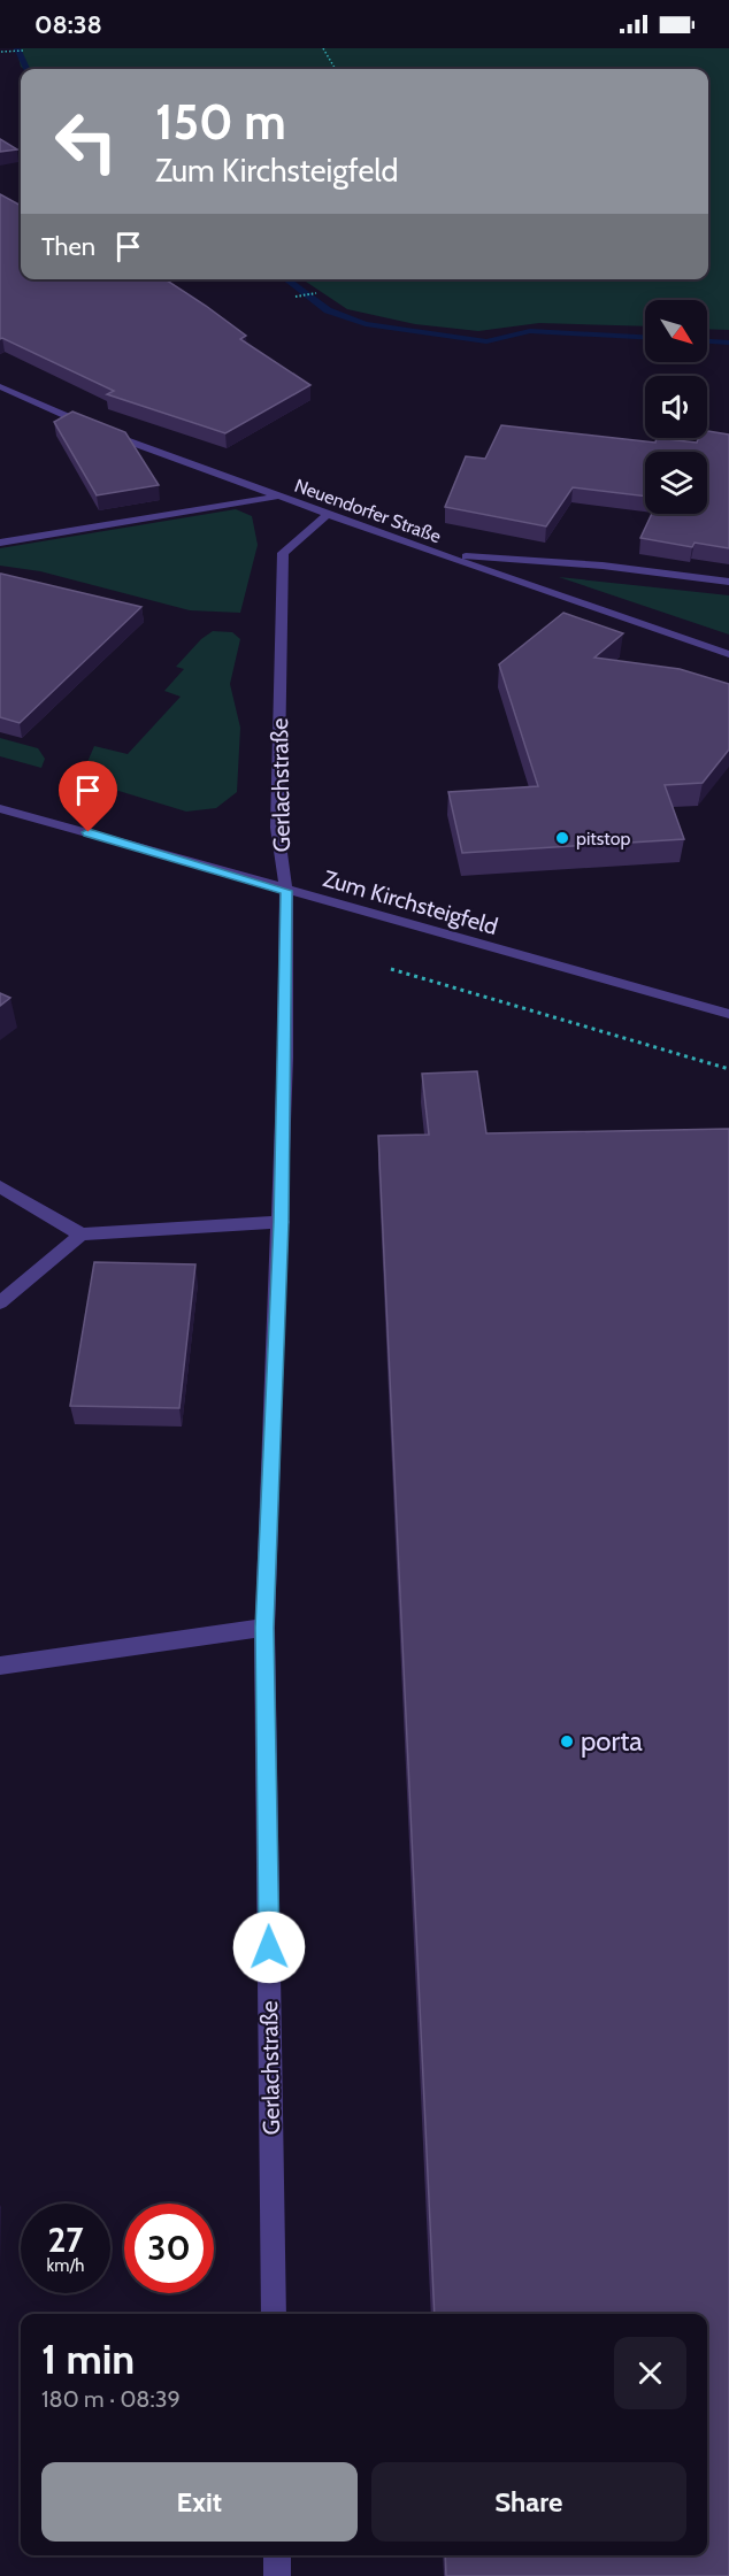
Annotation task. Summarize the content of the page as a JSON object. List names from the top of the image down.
{
  "streets": {
    "street": ["Neuendorfer Straße", "Gerlachstraße", "Zum Kirchsteigfeld"]
  },
  "crossings": [
    ["Neuendorfer Straße", "Gerlachstraße"],
    ["Gerlachstraße", "Zum Kirchsteigfeld"]
  ],
  "places": ["pitstop", "porta"],
  "north": "bottom right",
  "page": {
    "status": "08:38",
    "turn": ["150 m", "Zum Kirchsteigfeld"],
    "then": "Then",
    "speed": "27 km/h",
    "limit": "30",
    "heading": ["1 min", "180 m · 08:39"],
    "buttons": ["Exit", "Share"]
  }
}
